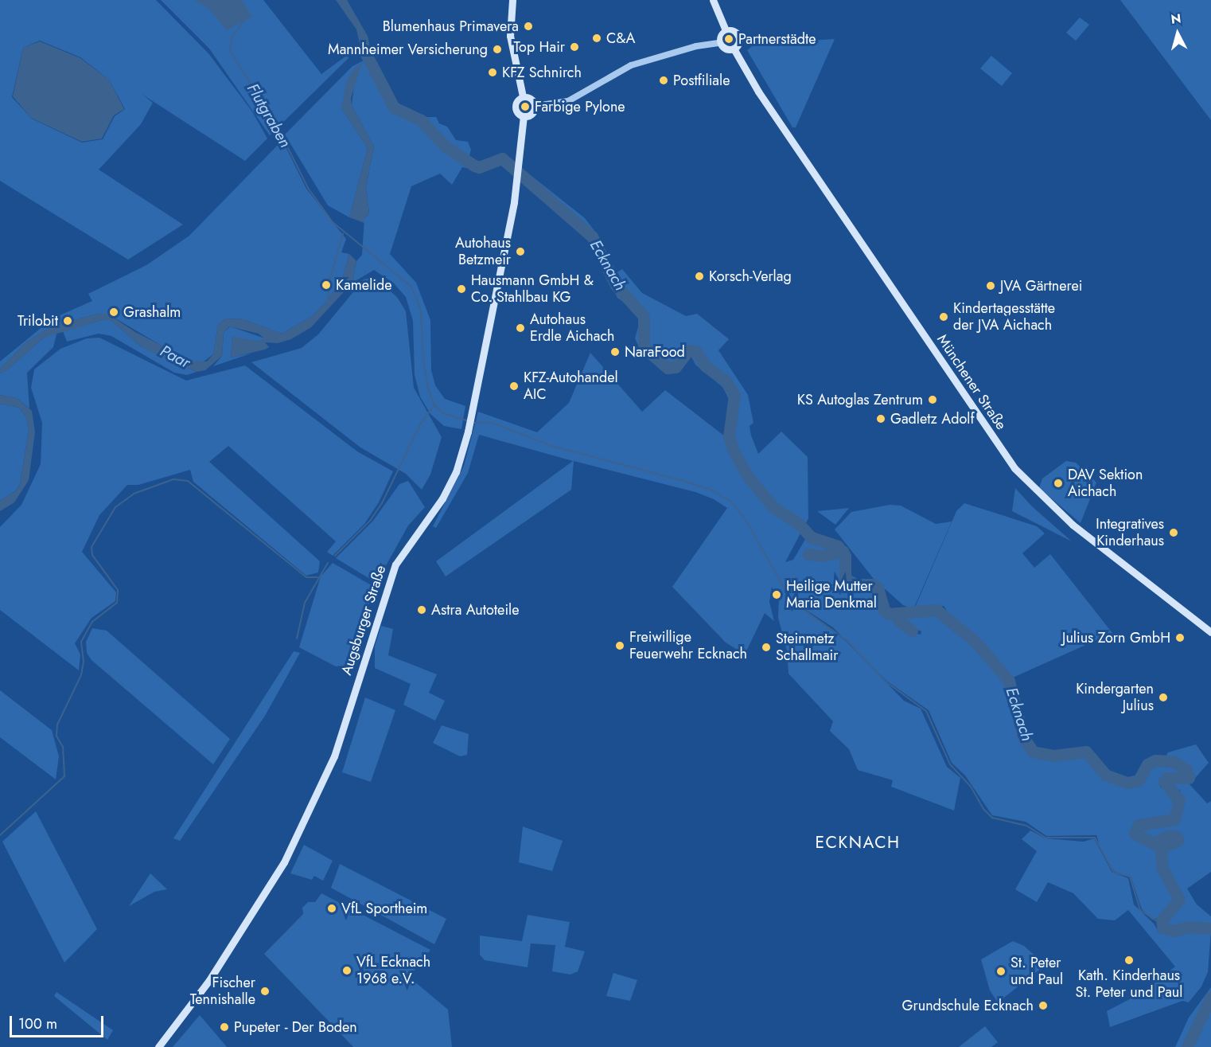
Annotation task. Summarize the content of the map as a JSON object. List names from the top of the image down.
{
  "streets": {
    "main road": ["Münchener Straße", "Augsburger Straße"]
  },
  "districts": ["ECKNACH"],
  "water": ["Flutgraben", "Ecknach", "Paar"],
  "places": [
    "Blumenhaus Primavera",
    "C&A",
    "Partnerstädte",
    "Top Hair",
    "Mannheimer Versicherung",
    "KFZ Schnirch",
    "Postfiliale",
    "Farbige Pylone",
    "Autohaus Betzmeir",
    "Korsch-Verlag",
    "Kamelide",
    "JVA Gärtnerei",
    "Hausmann GmbH & Co. Stahlbau KG",
    "Grashalm",
    "Kindertagesstätte der JVA Aichach",
    "Trilobit",
    "Autohaus Erdle Aichach",
    "NaraFood",
    "KFZ-Autohandel AIC",
    "KS Autoglas Zentrum",
    "Gadletz Adolf",
    "DAV Sektion Aichach",
    "Integratives Kinderhaus",
    "Heilige Mutter Maria Denkmal",
    "Astra Autoteile",
    "Julius Zorn GmbH",
    "Freiwillige Feuerwehr Ecknach",
    "Steinmetz Schallmair",
    "Kindergarten Julius",
    "VfL Sportheim",
    "Kath. Kinderhaus St. Peter und Paul",
    "VfL Ecknach 1968 e.V.",
    "St. Peter und Paul",
    "Fischer Tennishalle",
    "Grundschule Ecknach",
    "Pupeter - Der Boden"
  ],
  "scale_bar": "100 m",
  "north": "top"
}
